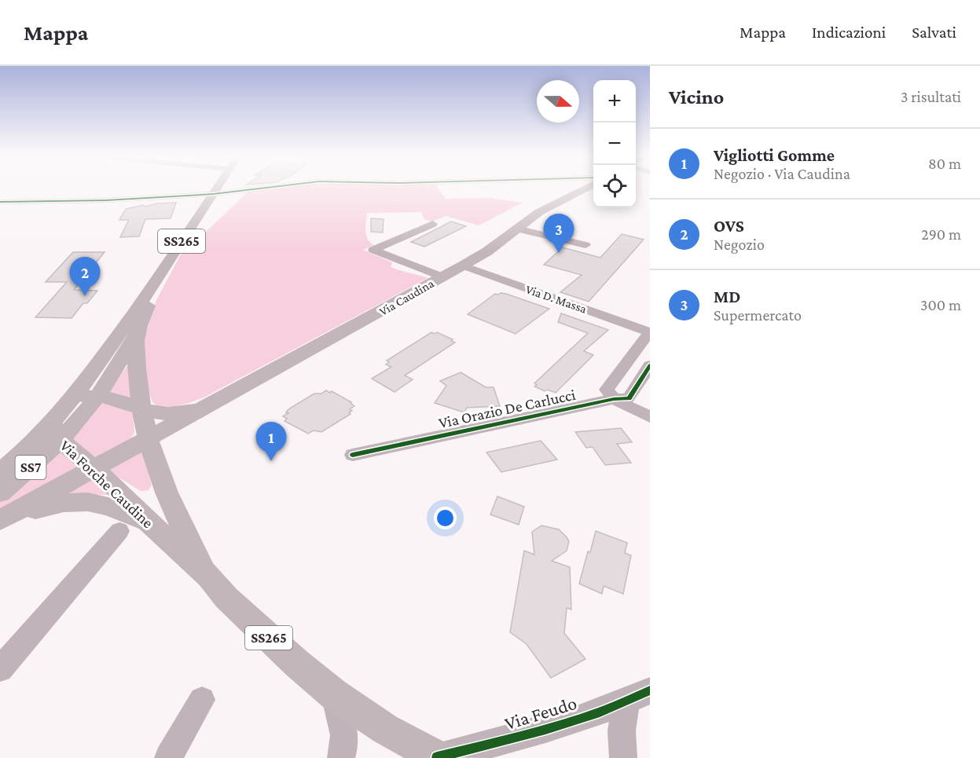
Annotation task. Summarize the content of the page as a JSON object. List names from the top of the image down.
{
  "streets": {
    "main road": [
      "SS265",
      "Via Caudina",
      "SS7",
      "Via Forche Caudine"
    ],
    "street": ["Via D. Massa", "Via Orazio De Carlucci", "Via Feudo"]
  },
  "crossings": [
    ["Via Caudina", "Via D. Massa"],
    ["Via Caudina", "SS7"],
    ["Via Caudina", "Via Forche Caudine"],
    ["SS7", "Via Forche Caudine"],
    ["Via Forche Caudine", "Via Feudo"]
  ],
  "north": "right",
  "page": {
    "header": "Mappa",
    "nav": ["Mappa", "Indicazioni", "Salvati"],
    "heading": ["Vicino", "3 risultati"],
    "map_buttons": ["+", "−"],
    "list": [
      {
        "mark": "1",
        "name": "Vigliotti Gomme",
        "note": "Negozio · Via Caudina",
        "value": "80 m"
      },
      {
        "mark": "2",
        "name": "OVS",
        "note": "Negozio",
        "value": "290 m"
      },
      {
        "mark": "3",
        "name": "MD",
        "note": "Supermercato",
        "value": "300 m"
      }
    ],
    "pins": ["3", "2", "1"]
  }
}
